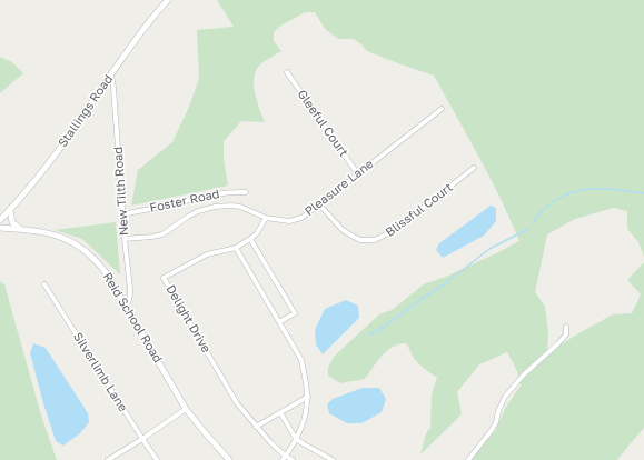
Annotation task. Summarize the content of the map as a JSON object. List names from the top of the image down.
{
  "streets": {
    "street": [
      "Stallings Road",
      "Gleeful Court",
      "Pleasure Lane",
      "New Tilth Road",
      "Foster Road",
      "Blissful Court",
      "Reid School Road",
      "Delight Drive",
      "Silverlimb Lane"
    ]
  },
  "crossings": [
    ["Stallings Road", "New Tilth Road"],
    ["Gleeful Court", "Pleasure Lane"],
    ["Pleasure Lane", "New Tilth Road"],
    ["Pleasure Lane", "Blissful Court"],
    ["Pleasure Lane", "Delight Drive"],
    ["New Tilth Road", "Foster Road"],
    ["New Tilth Road", "Reid School Road"]
  ]
}
